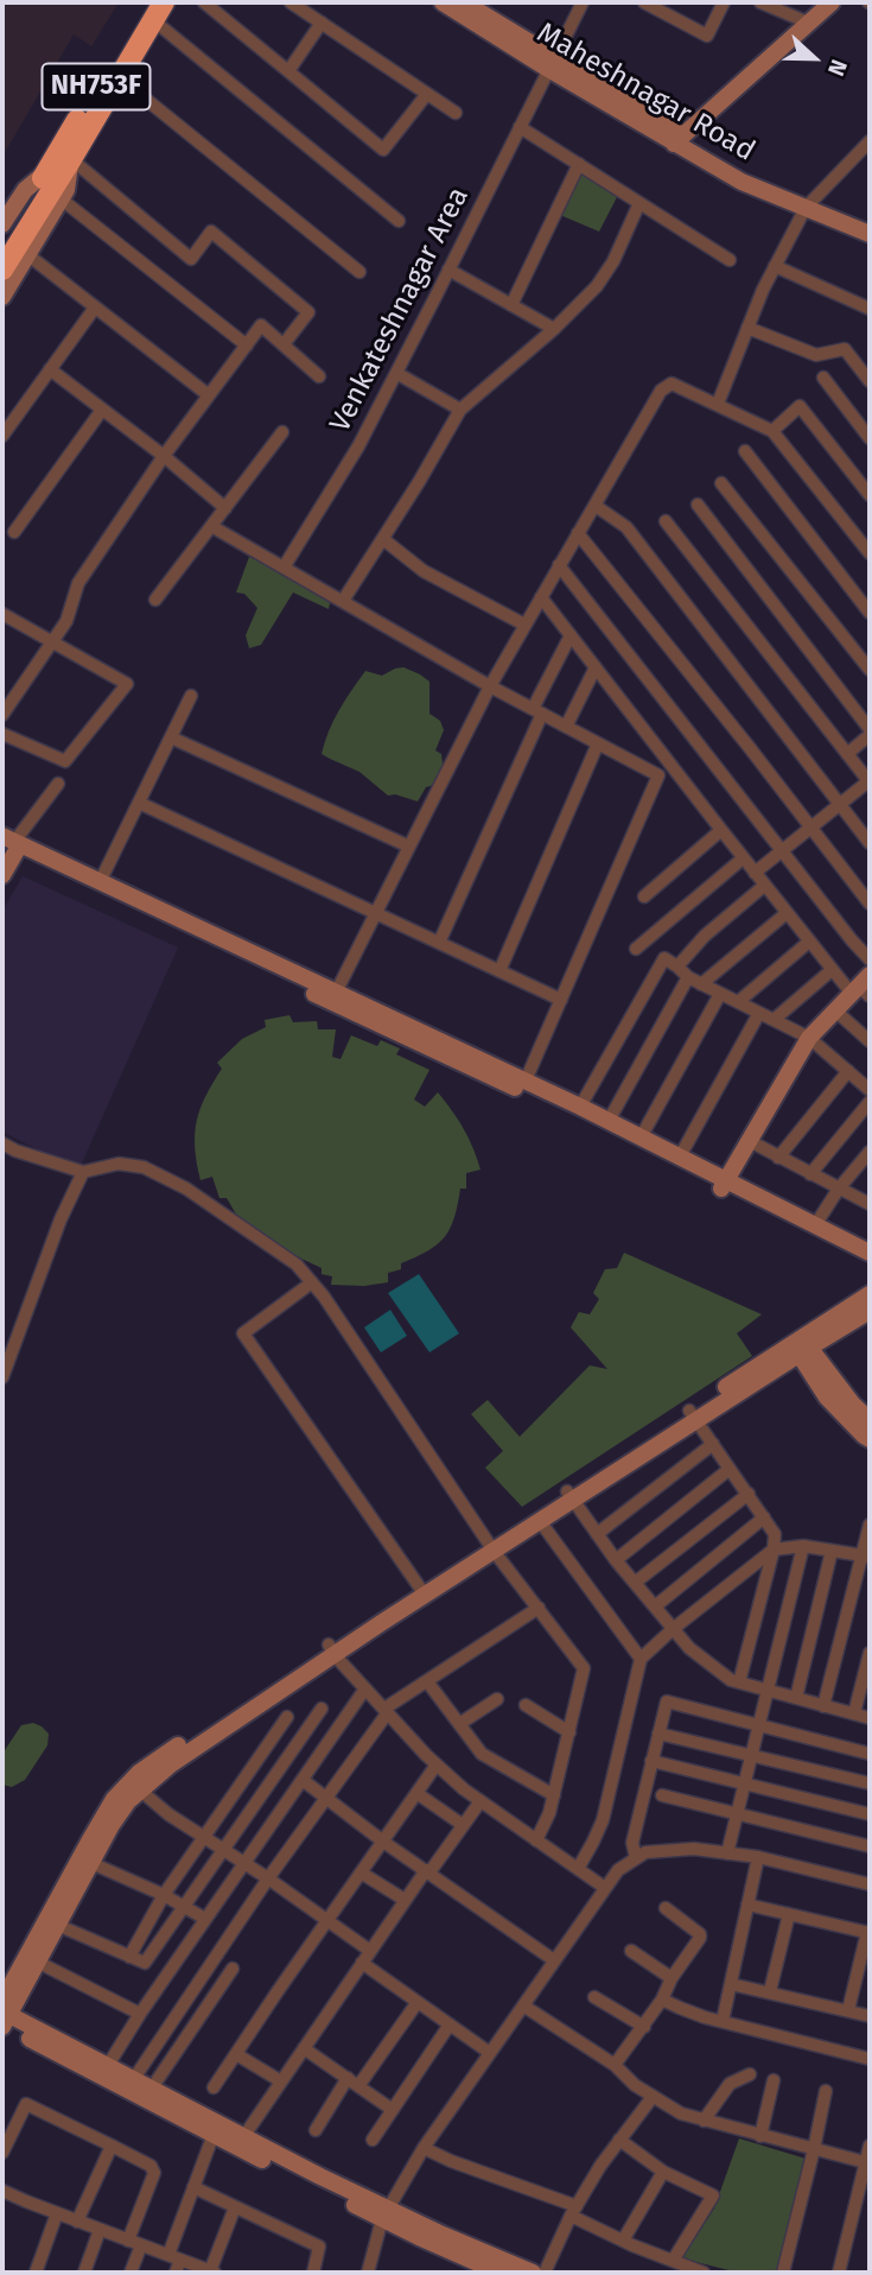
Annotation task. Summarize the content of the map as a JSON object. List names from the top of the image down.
{
  "streets": {
    "highway": ["NH753F"],
    "street": ["Maheshnagar Road", "Venkateshnagar Area"]
  },
  "crossings": [
    ["Maheshnagar Road", "Venkateshnagar Area"]
  ],
  "north": "right"
}
